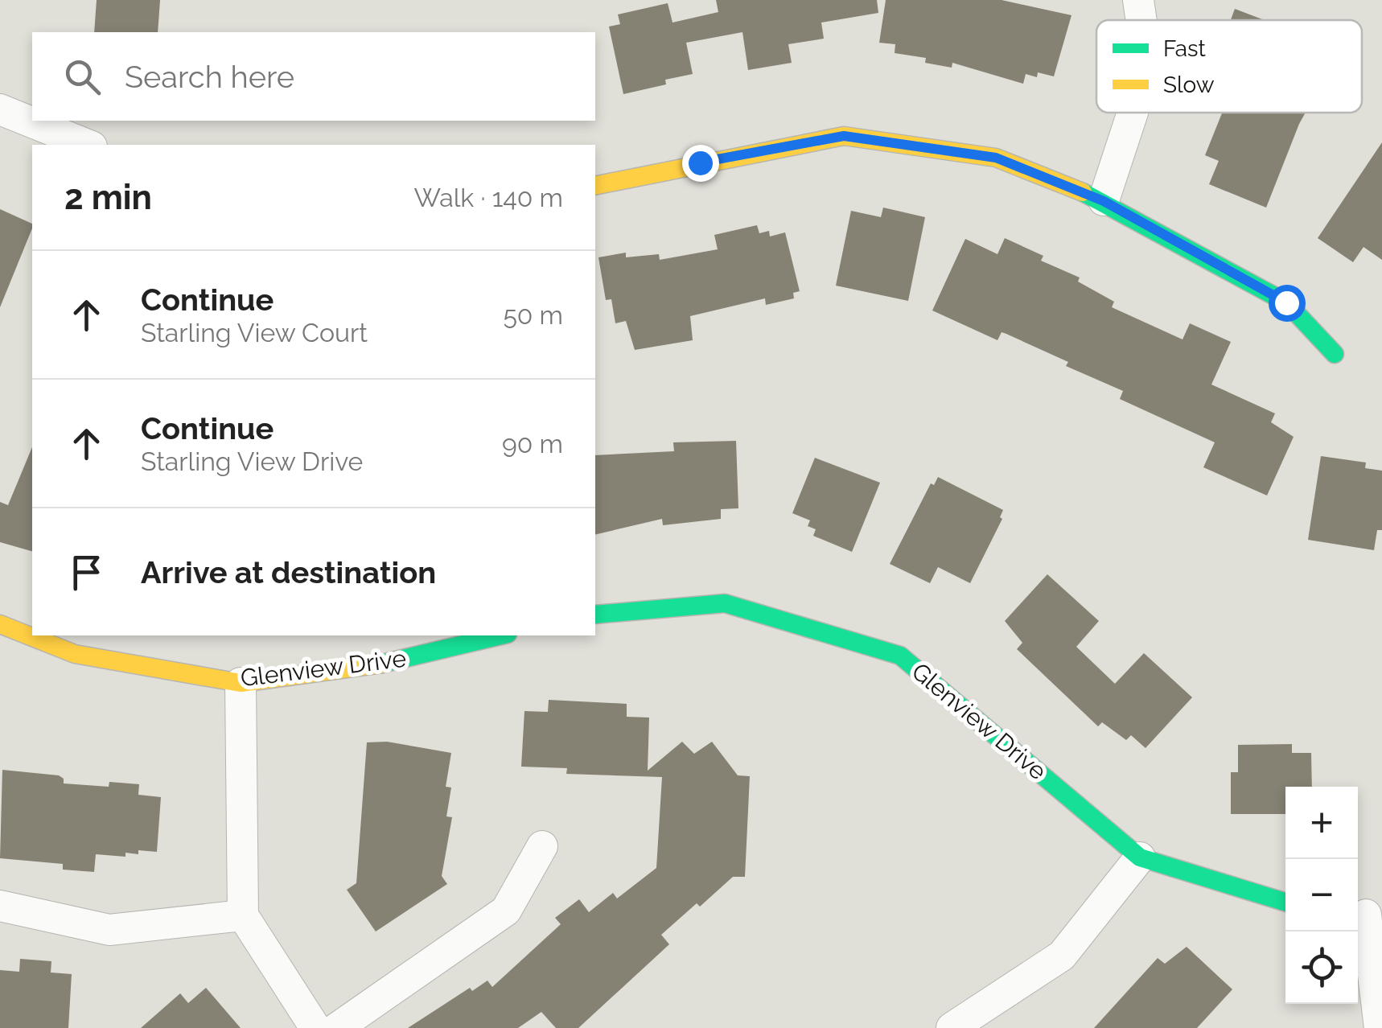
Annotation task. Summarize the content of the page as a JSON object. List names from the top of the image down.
{
  "streets": {
    "street": ["Glenview Drive"]
  },
  "legend": ["Fast", "Slow"],
  "page": {
    "search": "Search here",
    "heading": ["2 min", "Walk · 140 m"],
    "list": [
      ["Continue", "Starling View Court", "50 m"],
      ["Continue", "Starling View Drive", "90 m"],
      "Arrive at destination"
    ],
    "map_buttons": ["+", "−"]
  }
}
